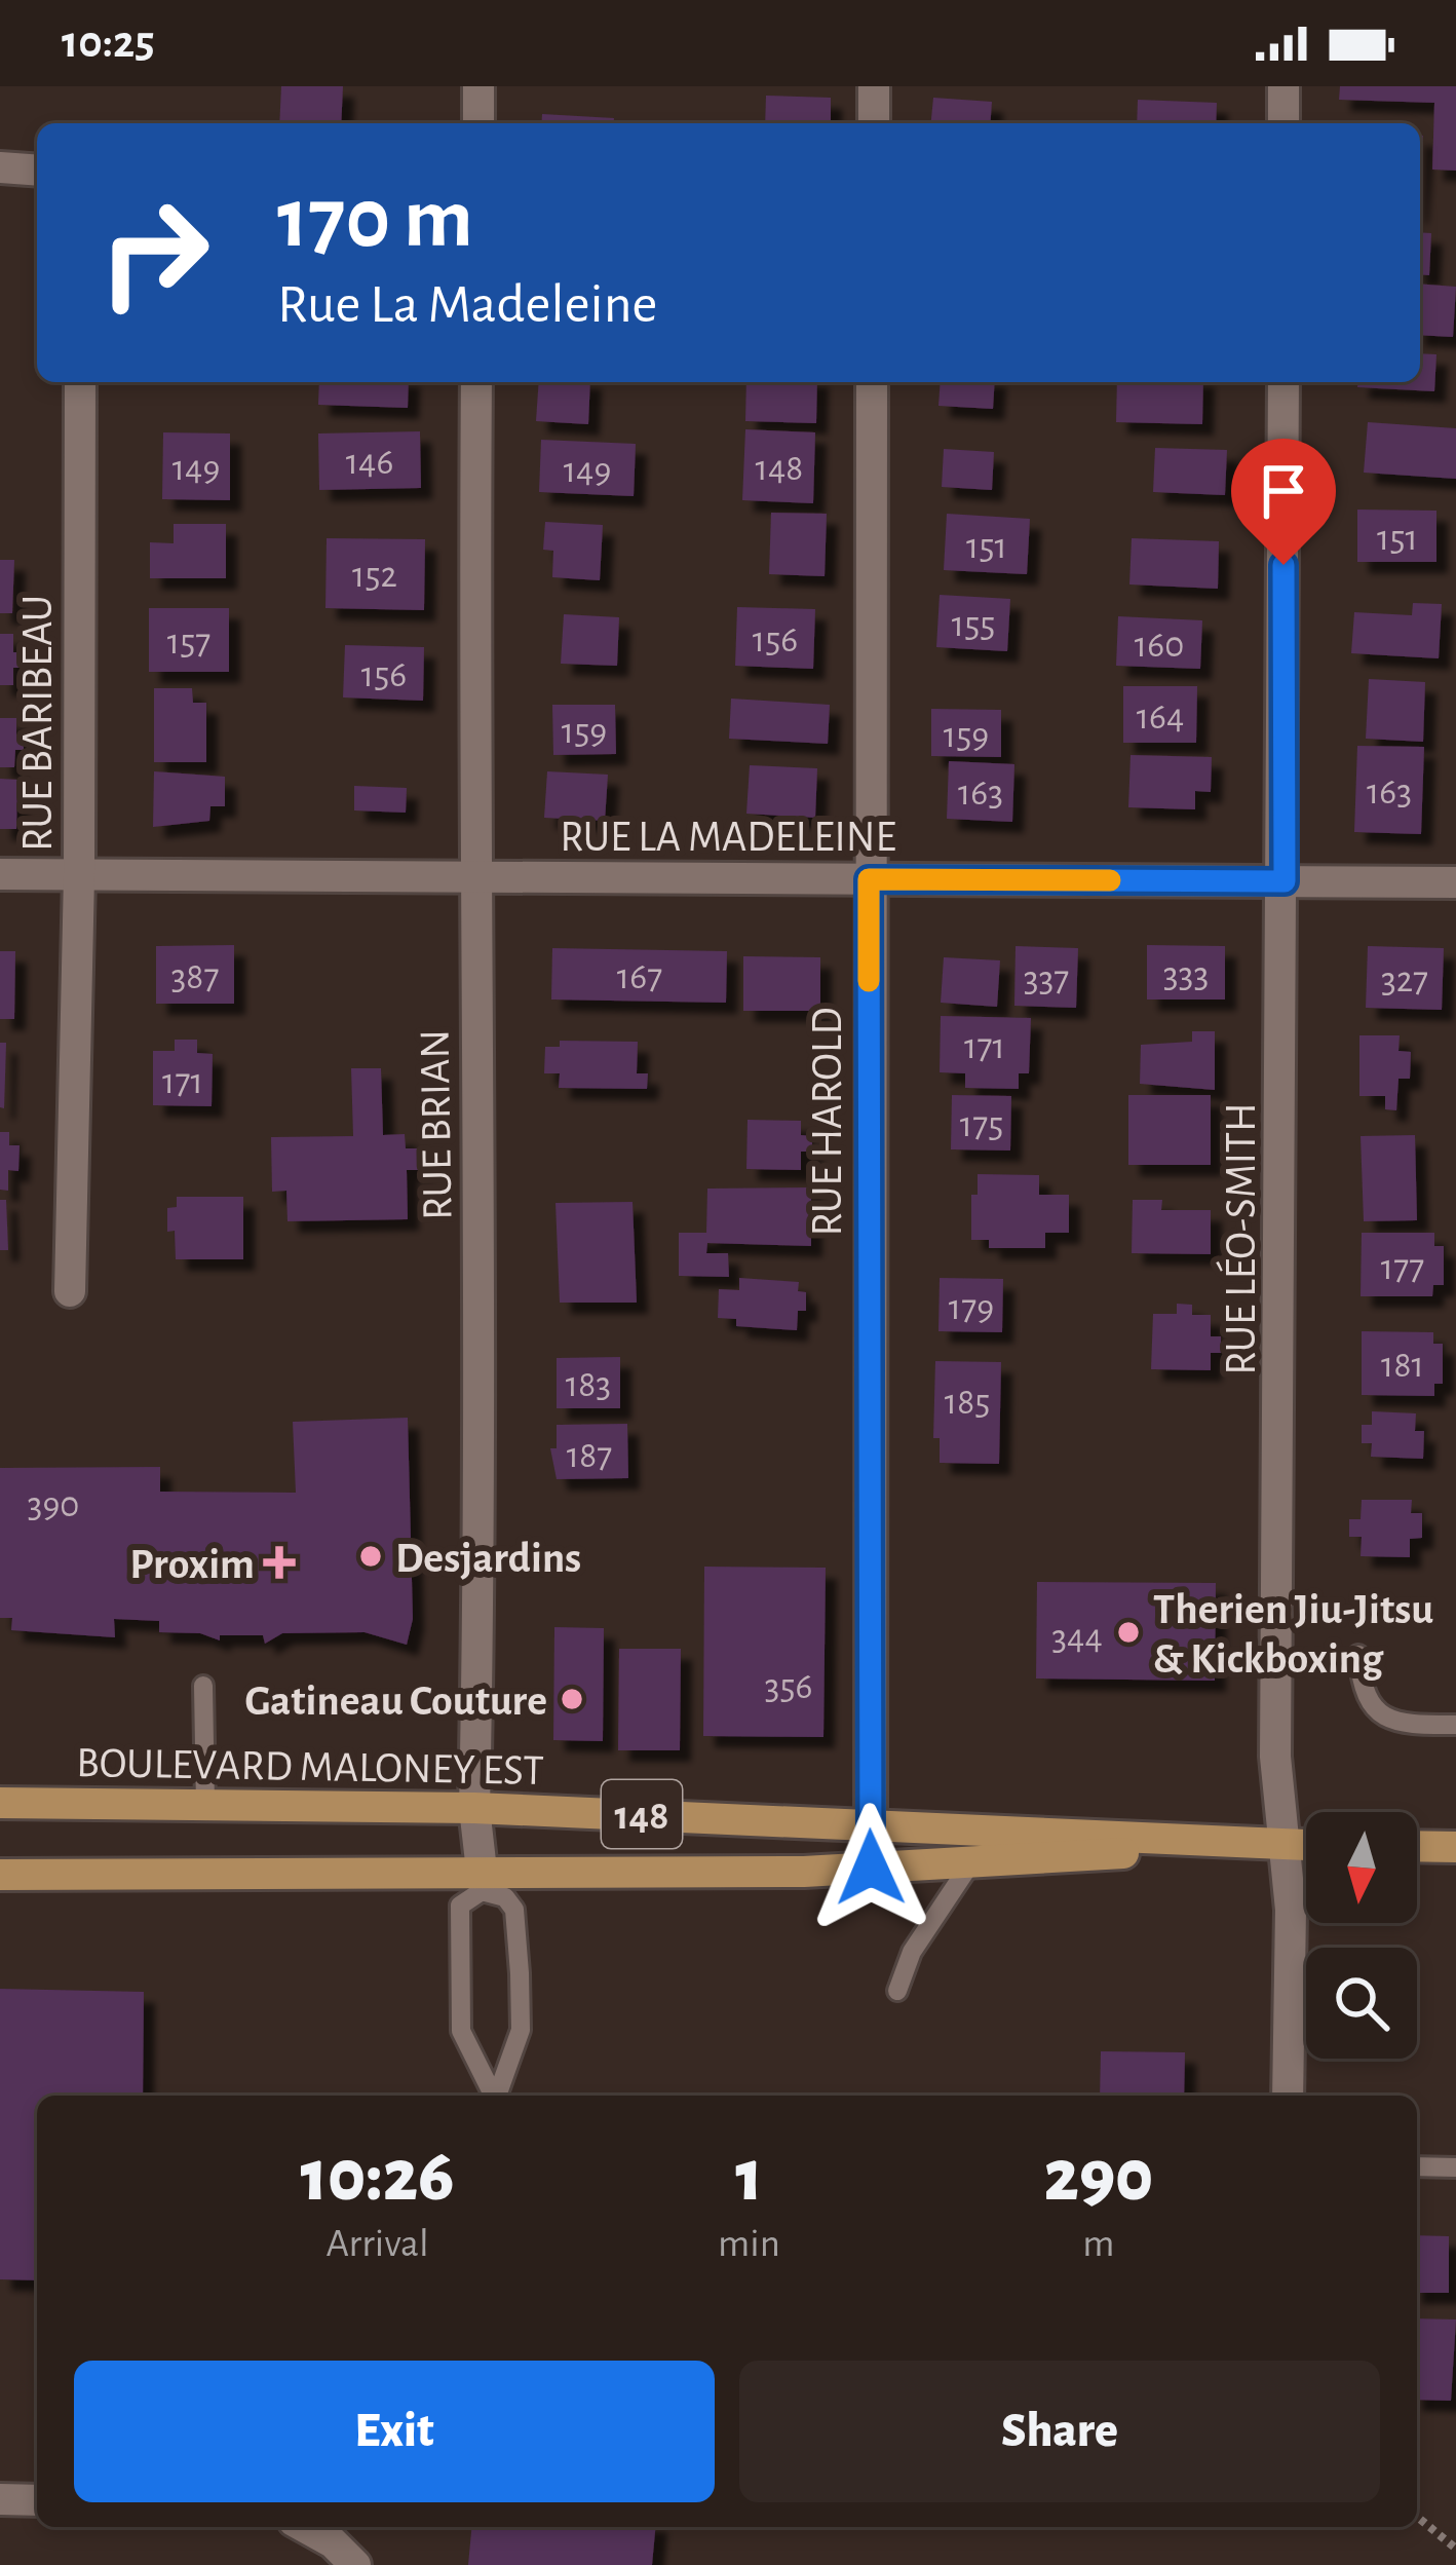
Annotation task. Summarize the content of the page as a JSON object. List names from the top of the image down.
{
  "streets": {
    "main road": ["BOULEVARD MALONEY EST", "148"],
    "street": [
      "RUE BARIBEAU",
      "RUE LA MADELEINE",
      "RUE HAROLD",
      "RUE BRIAN",
      "RUE LÉO-SMITH"
    ]
  },
  "crossings": [
    ["RUE BARIBEAU", "RUE LA MADELEINE"],
    ["RUE LA MADELEINE", "RUE HAROLD"],
    ["RUE LA MADELEINE", "RUE BRIAN"],
    ["RUE LA MADELEINE", "RUE LÉO-SMITH"],
    ["RUE HAROLD", "BOULEVARD MALONEY EST"],
    ["RUE BRIAN", "BOULEVARD MALONEY EST"],
    ["RUE LÉO-SMITH", "BOULEVARD MALONEY EST"]
  ],
  "places": {
    "other": ["Desjardins", "Therien Jiu-Jitsu & Kickboxing", "Gatineau Couture"],
    "health": ["Proxim"]
  },
  "house_numbers": [
    "146",
    "149",
    "148",
    "149",
    "151",
    "151",
    "152",
    "155",
    "156",
    "157",
    "160",
    "156",
    "164",
    "159",
    "159",
    "163",
    "163",
    "333",
    "387",
    "167",
    "337",
    "327",
    "171",
    "171",
    "175",
    "177",
    "179",
    "181",
    "183",
    "185",
    "187",
    "390",
    "344",
    "356"
  ],
  "north": "bottom",
  "page": {
    "status": "10:25",
    "turn": ["170 m", "Rue La Madeleine"],
    "eta": [
      "10:26",
      "Arrival",
      "1",
      "min",
      "290",
      "m"
    ],
    "buttons": ["Exit", "Share"]
  }
}
